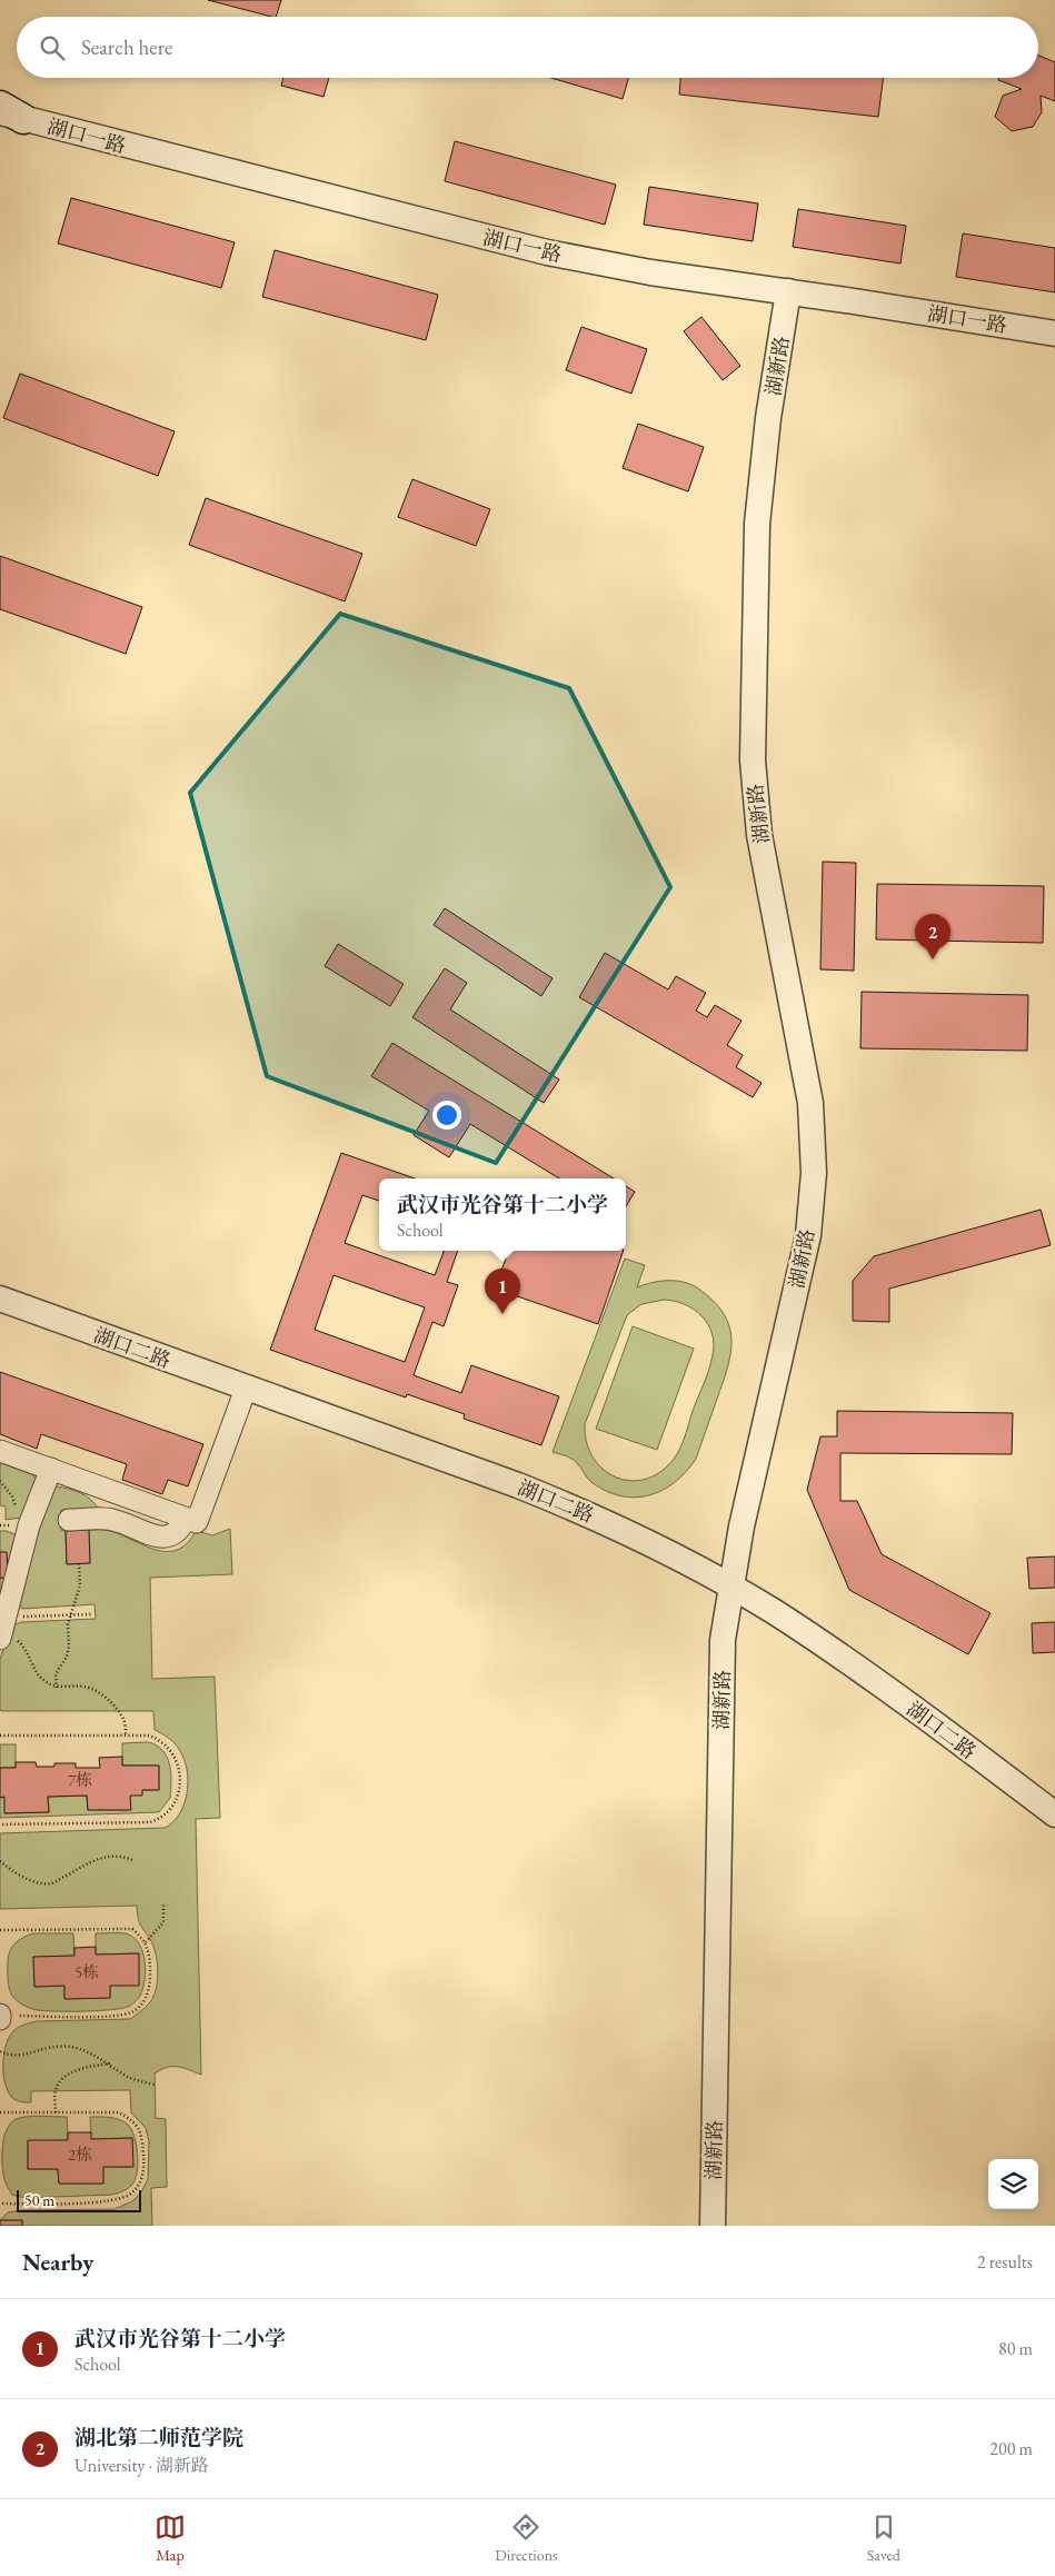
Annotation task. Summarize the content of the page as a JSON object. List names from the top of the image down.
{
  "streets": {
    "street": ["湖口一路", "湖新路", "湖口二路"]
  },
  "crossings": [
    ["湖口一路", "湖新路"],
    ["湖新路", "湖口二路"]
  ],
  "house_numbers": ["7栋", "5栋", "2栋"],
  "scale_bar": "50 m",
  "page": {
    "search": "Search here",
    "pins": ["2", "1"],
    "popup": ["武汉市光谷第十二小学", "School"],
    "scale": "50 m",
    "heading": ["Nearby", "2 results"],
    "list": [
      {
        "mark": "1",
        "name": "武汉市光谷第十二小学",
        "note": "School",
        "value": "80 m"
      },
      {
        "mark": "2",
        "name": "湖北第二师范学院",
        "note": "University · 湖新路",
        "value": "200 m"
      }
    ],
    "nav": ["Map", "Directions", "Saved"]
  }
}
